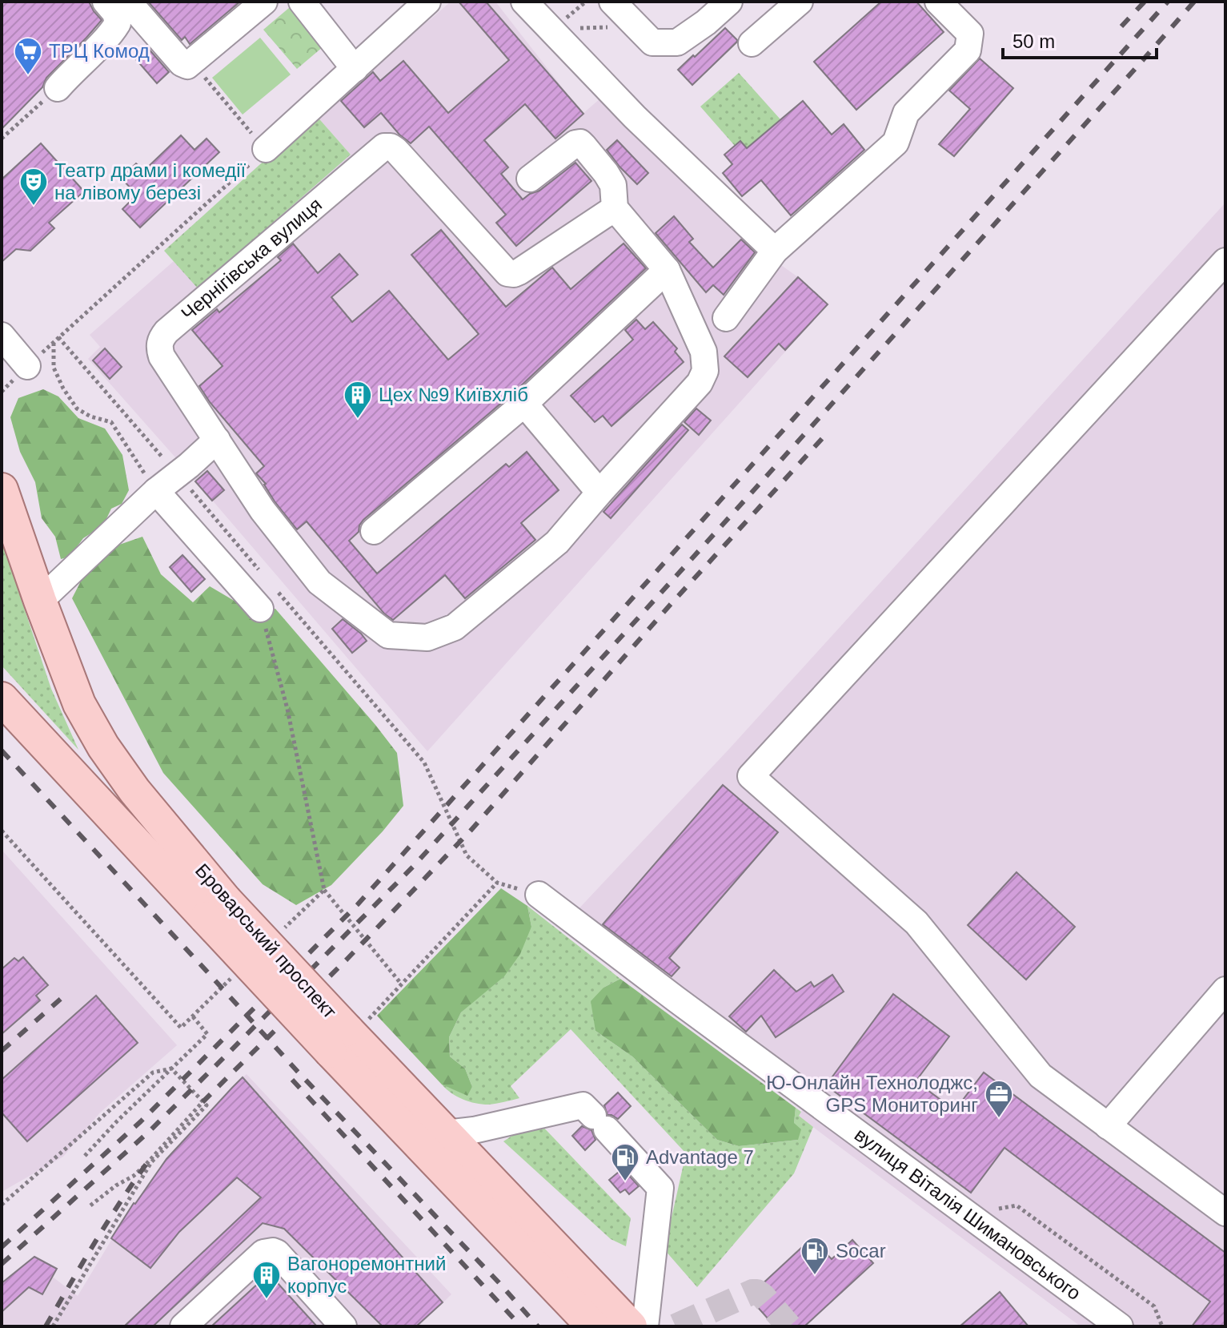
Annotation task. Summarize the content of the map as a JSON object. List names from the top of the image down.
{
  "streets": {
    "main road": ["Броварський проспект"],
    "street": ["Чернігівська вулиця", "вулиця Віталія Шимановського"]
  },
  "places": {
    "supermarket": ["ТРЦ Комод"],
    "theatre": ["Театр драми і комедії на лівому березі"],
    "building": ["Цех №9 Київхліб", "Вагоноремонтний корпус"],
    "office": ["Ю-Онлайн Технолоджс, GPS Мониторинг"],
    "fuel station": ["Advantage 7", "Socar"]
  },
  "scale_bar": "50 m"
}
